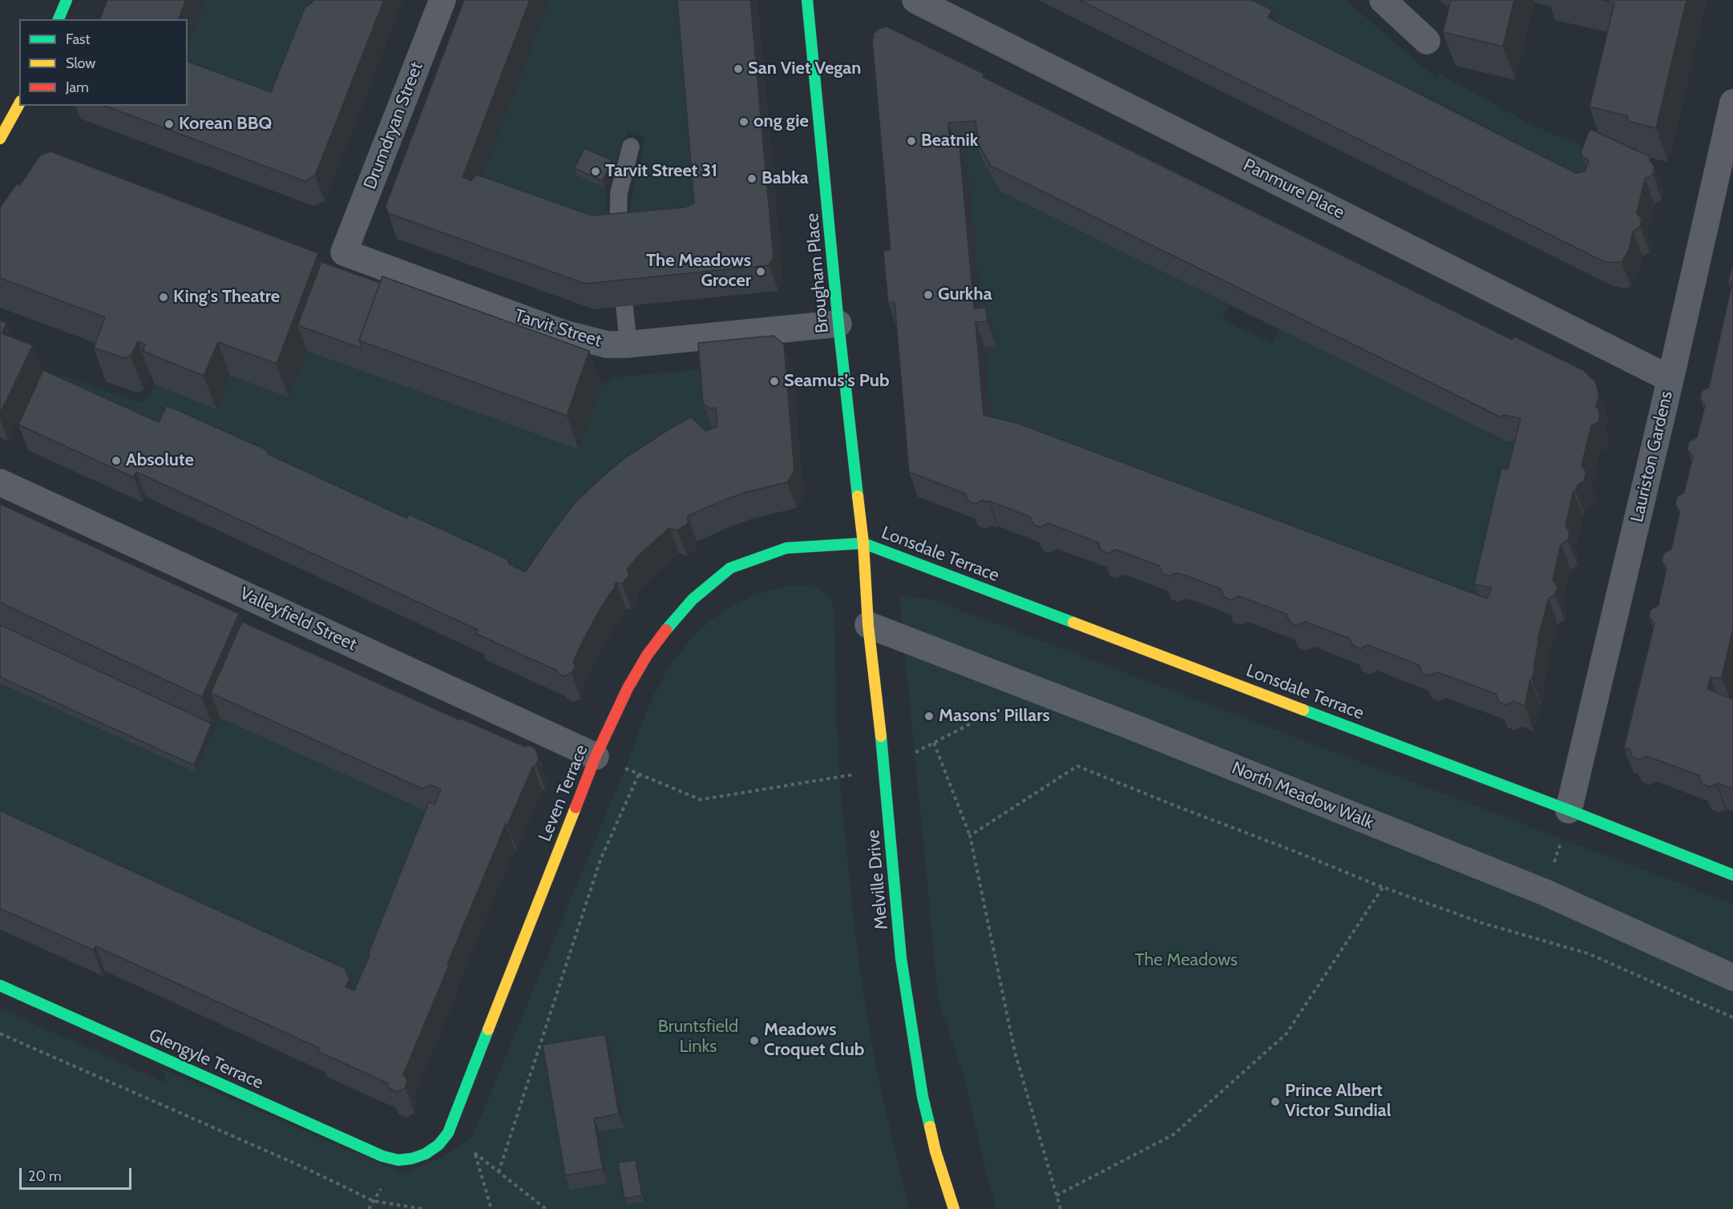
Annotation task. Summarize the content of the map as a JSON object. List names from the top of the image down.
{
  "streets": {
    "street": [
      "Drumdryan Street",
      "Panmure Place",
      "Brougham Place",
      "Tarvit Street",
      "Lauriston Gardens",
      "Lonsdale Terrace",
      "Valleyfield Street",
      "Leven Terrace",
      "North Meadow Walk",
      "Melville Drive",
      "Glengyle Terrace"
    ]
  },
  "crossings": [
    ["Drumdryan Street", "Tarvit Street"],
    ["Panmure Place", "Lauriston Gardens"],
    ["Brougham Place", "Tarvit Street"],
    ["Brougham Place", "Lonsdale Terrace"],
    ["Brougham Place", "Leven Terrace"],
    ["Brougham Place", "Melville Drive"],
    ["Lauriston Gardens", "Lonsdale Terrace"],
    ["Lonsdale Terrace", "Leven Terrace"],
    ["Lonsdale Terrace", "Melville Drive"],
    ["Valleyfield Street", "Leven Terrace"],
    ["Leven Terrace", "Melville Drive"],
    ["Leven Terrace", "Glengyle Terrace"],
    ["North Meadow Walk", "Melville Drive"]
  ],
  "parks": ["The Meadows", "Bruntsfield Links"],
  "places": [
    "San Viet Vegan",
    "ong gie",
    "Korean BBQ",
    "Beatnik",
    "Tarvit Street 31",
    "Babka",
    "The Meadows Grocer",
    "Gurkha",
    "King's Theatre",
    "Seamus’s Pub",
    "Absolute",
    "Masons' Pillars",
    "Meadows Croquet Club",
    "Prince Albert Victor Sundial"
  ],
  "legend": ["Fast", "Slow", "Jam"],
  "scale_bar": "20 m"
}
